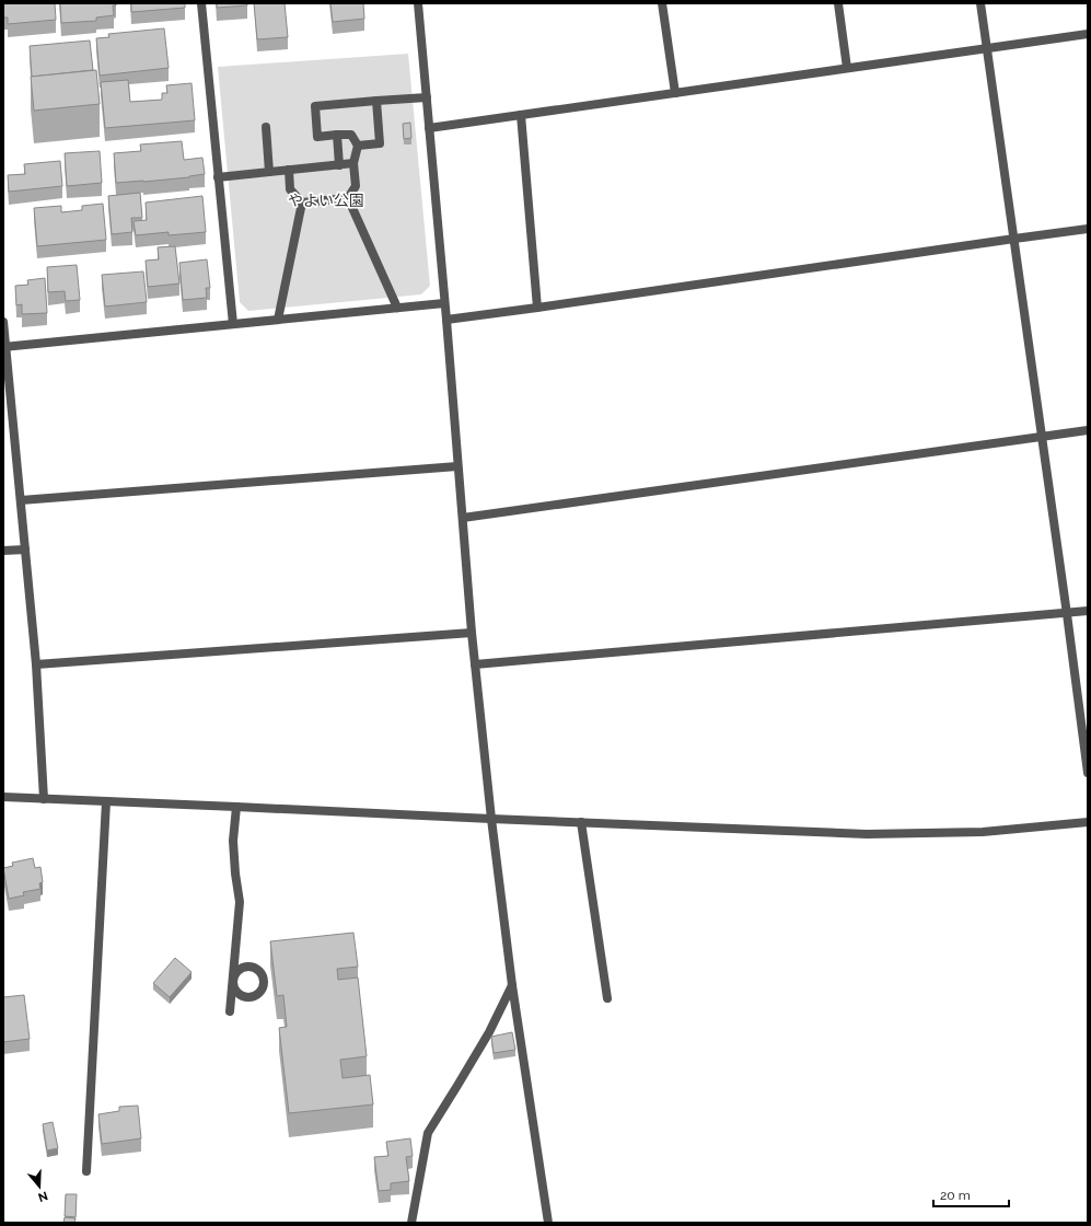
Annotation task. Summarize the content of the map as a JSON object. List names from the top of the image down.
{
  "parks": ["やよい公園"],
  "scale_bar": "20 m",
  "north": "bottom"
}
